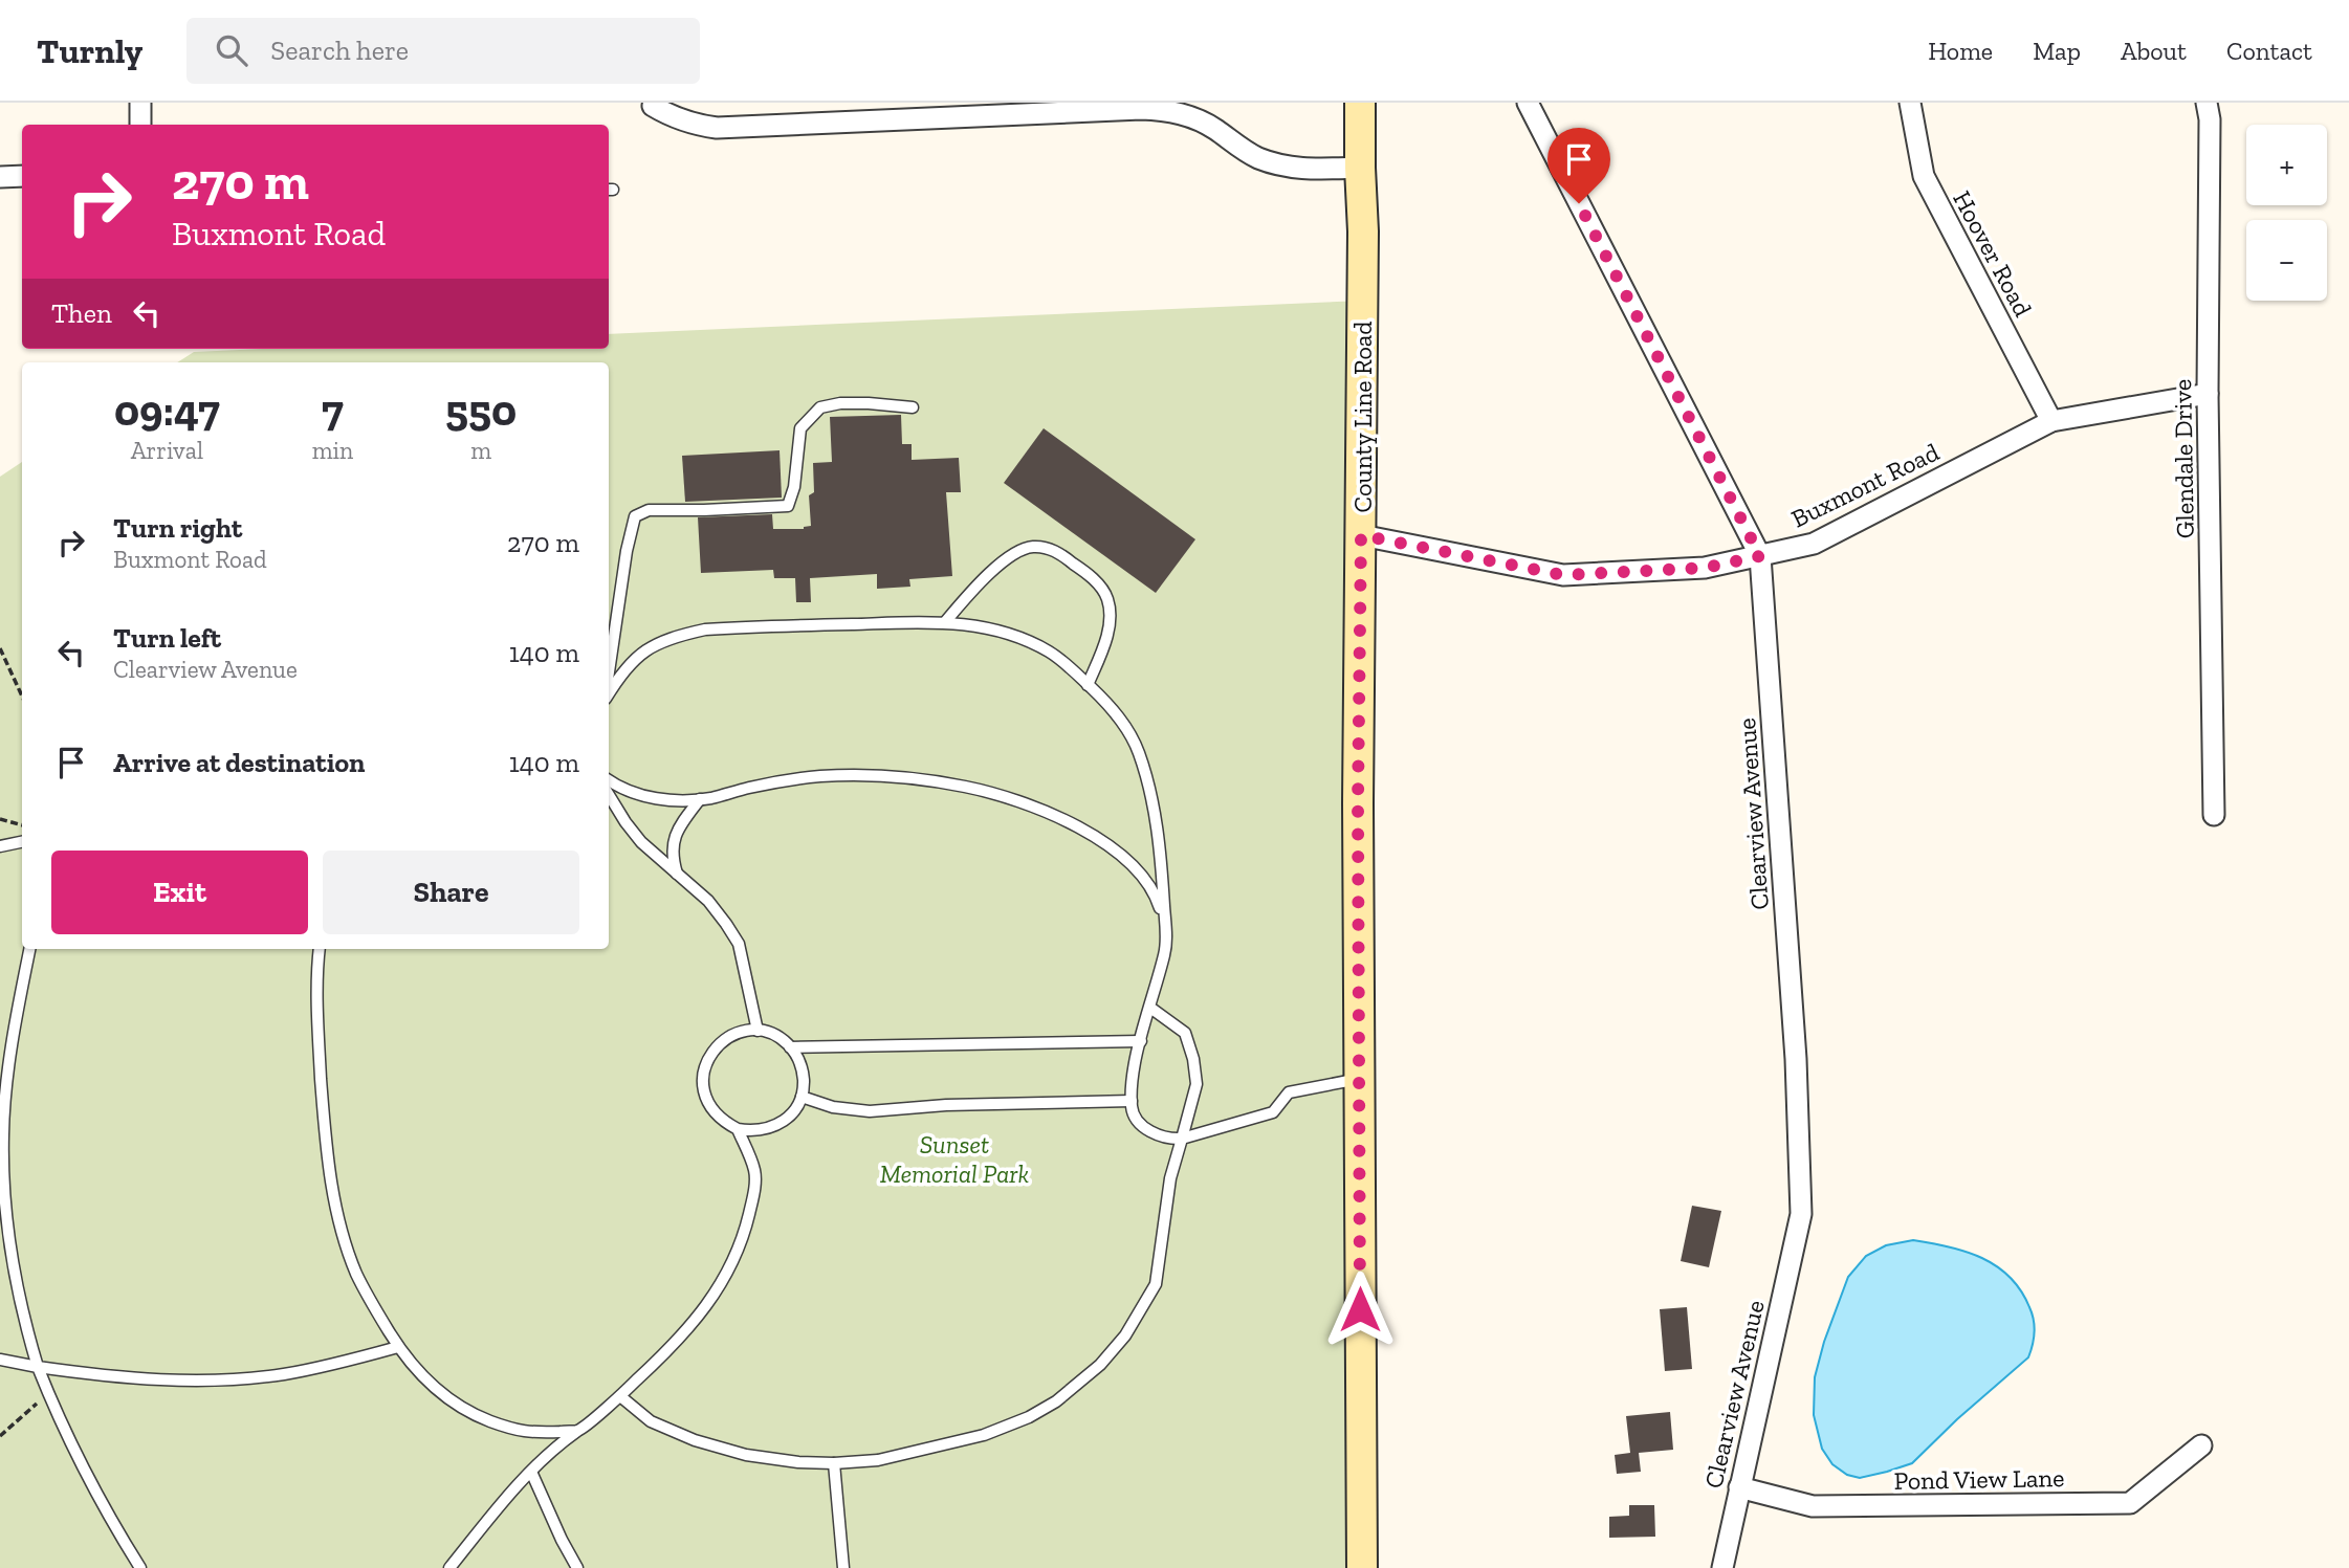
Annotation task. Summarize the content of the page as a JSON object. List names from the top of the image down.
{
  "streets": {
    "main road": ["County Line Road"],
    "street": [
      "Hoover Road",
      "Glendale Drive",
      "Buxmont Road",
      "Clearview Avenue",
      "Pond View Lane"
    ]
  },
  "crossings": [
    ["Hoover Road", "Buxmont Road"],
    ["County Line Road", "Buxmont Road"],
    ["Glendale Drive", "Buxmont Road"],
    ["Buxmont Road", "Clearview Avenue"],
    ["Clearview Avenue", "Pond View Lane"]
  ],
  "parks": ["Sunset Memorial Park"],
  "page": {
    "header": "Turnly",
    "search": "Search here",
    "nav": [
      "Home",
      "Map",
      "About",
      "Contact"
    ],
    "map_buttons": ["+", "−"],
    "turn": ["270 m", "Buxmont Road"],
    "then": "Then",
    "eta": [
      "09:47",
      "Arrival",
      "7",
      "min",
      "550",
      "m"
    ],
    "list": [
      {
        "name": "Turn right",
        "note": "Buxmont Road",
        "value": "270 m"
      },
      {
        "name": "Turn left",
        "note": "Clearview Avenue",
        "value": "140 m"
      },
      {
        "name": "Arrive at destination",
        "value": "140 m"
      }
    ],
    "buttons": ["Exit", "Share"]
  }
}
